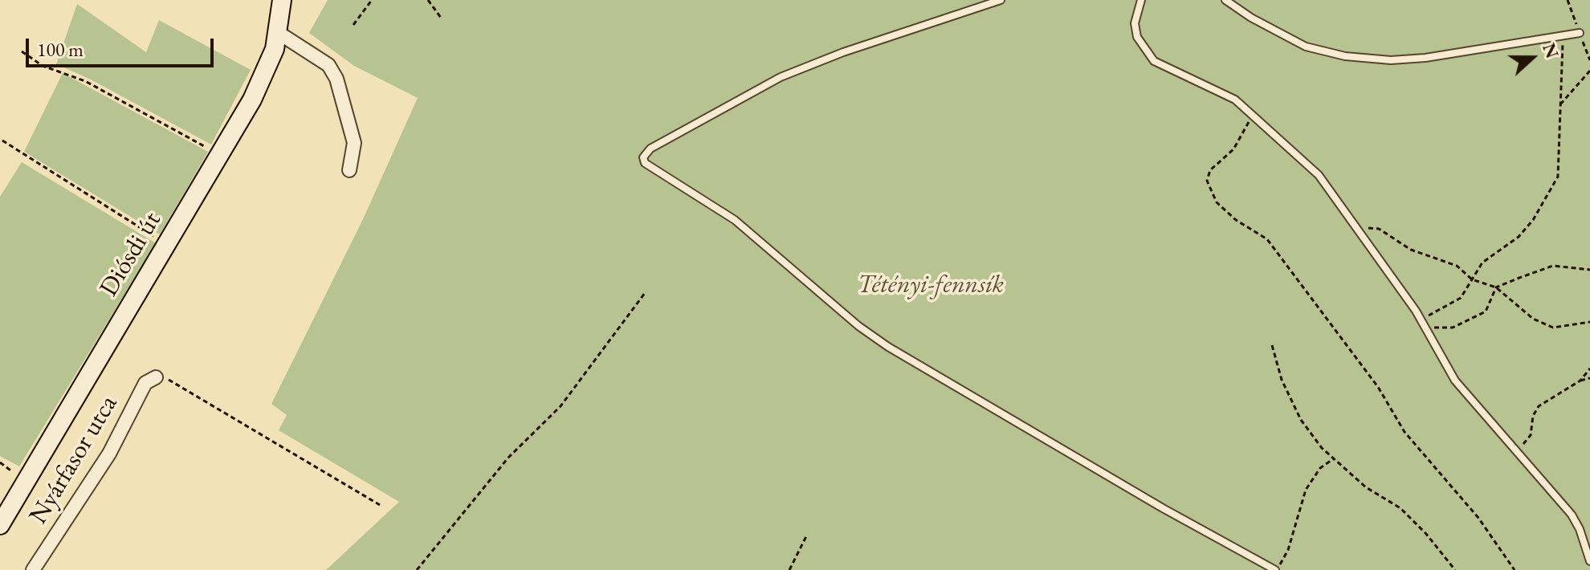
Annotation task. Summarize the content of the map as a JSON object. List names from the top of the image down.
{
  "streets": {
    "main road": ["Diósdi út"],
    "street": ["Nyárfasor utca"]
  },
  "parks": ["Tétényi-fennsík"],
  "scale_bar": "100 m",
  "north": "right"
}
